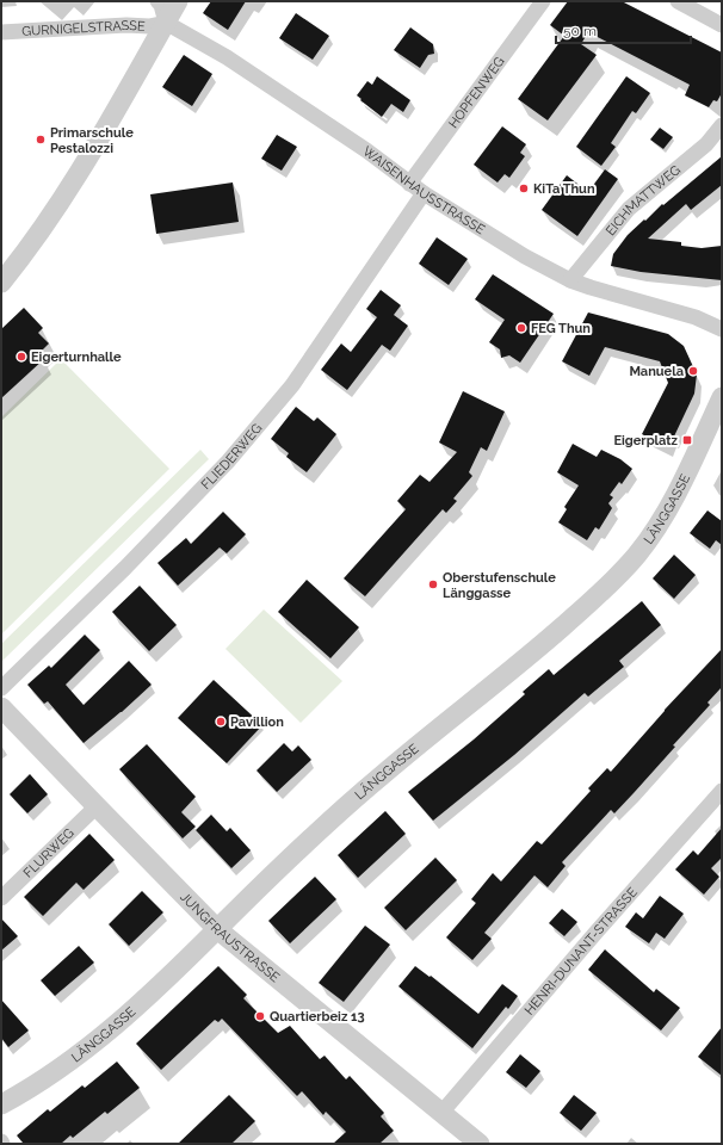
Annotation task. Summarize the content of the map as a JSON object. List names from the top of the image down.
{
  "streets": {
    "street": [
      "GURNIGELSTRASSE",
      "HOPFENWEG",
      "WAISENHAUSSTRASSE",
      "EICHMATTWEG",
      "FLIEDERWEG",
      "LÄNGGASSE",
      "FLURWEG",
      "JUNGFRAUSTRASSE",
      "HENRI-DUNANT-STRASSE"
    ]
  },
  "crossings": [
    ["GURNIGELSTRASSE", "WAISENHAUSSTRASSE"],
    ["HOPFENWEG", "WAISENHAUSSTRASSE"],
    ["WAISENHAUSSTRASSE", "EICHMATTWEG"],
    ["WAISENHAUSSTRASSE", "FLIEDERWEG"],
    ["LÄNGGASSE", "JUNGFRAUSTRASSE"],
    ["FLURWEG", "JUNGFRAUSTRASSE"],
    ["JUNGFRAUSTRASSE", "HENRI-DUNANT-STRASSE"]
  ],
  "places": {
    "other": [
      "Primarschule Pestalozzi",
      "KiTa Thun",
      "FEG Thun",
      "Eigerturnhalle",
      "Manuela",
      "Oberstufenschule Länggasse",
      "Pavillion",
      "Quartierbeiz 13"
    ],
    "transit": ["Eigerplatz"]
  },
  "scale_bar": "50 m"
}
